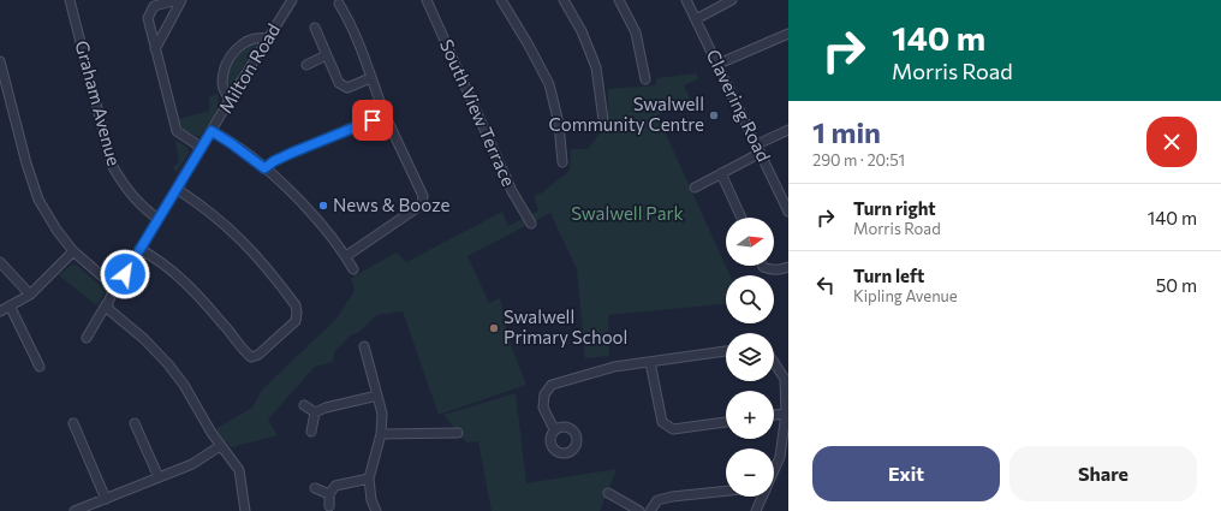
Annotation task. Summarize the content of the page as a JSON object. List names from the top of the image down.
{
  "streets": {
    "street": [
      "Milton Road",
      "Graham Avenue",
      "Clavering Road",
      "South View Terrace"
    ]
  },
  "crossings": [
    ["Milton Road", "Graham Avenue"]
  ],
  "parks": ["Swalwell Park"],
  "places": ["Swalwell Community Centre", "News & Booze", "Swalwell Primary School"],
  "north": "right",
  "page": {
    "turn": ["140 m", "Morris Road"],
    "heading": ["1 min", "290 m · 20:51"],
    "list": [
      {
        "name": "Turn right",
        "note": "Morris Road",
        "value": "140 m"
      },
      {
        "name": "Turn left",
        "note": "Kipling Avenue",
        "value": "50 m"
      }
    ],
    "map_buttons": ["+", "−"],
    "buttons": ["Exit", "Share"]
  }
}
